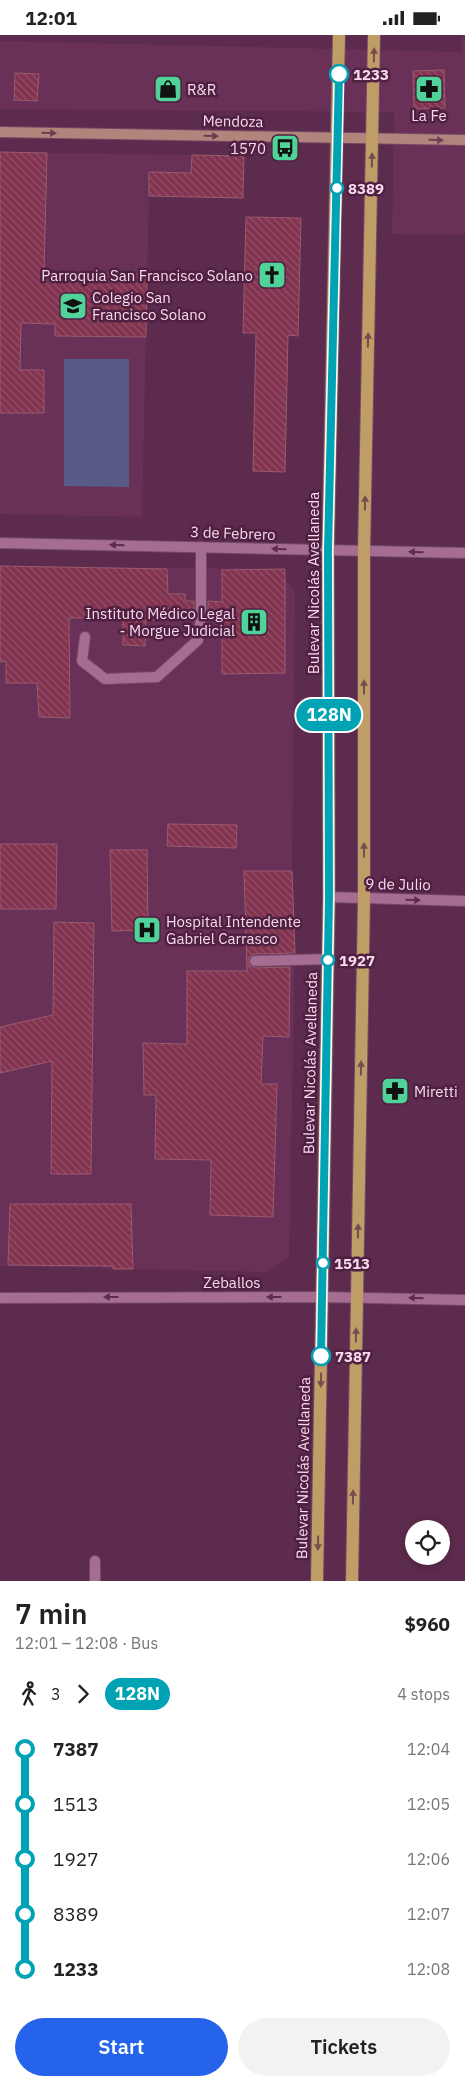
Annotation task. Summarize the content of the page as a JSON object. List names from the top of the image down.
{
  "streets": {
    "main road": ["Mendoza", "Bulevar Nicolás Avellaneda"],
    "street": ["3 de Febrero", "9 de Julio", "Zeballos"]
  },
  "crossings": [
    ["Mendoza", "Bulevar Nicolás Avellaneda"],
    ["3 de Febrero", "Bulevar Nicolás Avellaneda"],
    ["Bulevar Nicolás Avellaneda", "9 de Julio"],
    ["Bulevar Nicolás Avellaneda", "Zeballos"]
  ],
  "one_way": [
    "Mendoza",
    "3 de Febrero",
    "9 de Julio",
    "Zeballos"
  ],
  "places": {
    "other": [
      "1233",
      "8389",
      "1927",
      "1513",
      "7387"
    ],
    "shop": ["R&R"],
    "pharmacy": ["La Fe", "Miretti"],
    "bus stop": ["1570"],
    "church": ["Parroquia San Francisco Solano"],
    "school or university": ["Colegio San Francisco Solano"],
    "building": ["Instituto Médico Legal - Morgue Judicial"],
    "hospital": ["Hospital Intendente Gabriel Carrasco"]
  },
  "lines": ["bus line 128N"],
  "page": {
    "status": "12:01",
    "on_map": "128N",
    "heading": ["7 min", "12:01 – 12:08 · Bus", "$960"],
    "legs": ["3", "128N", "4 stops"],
    "list": [
      {
        "name": "7387",
        "value": "12:04"
      },
      {
        "name": "1513",
        "value": "12:05"
      },
      {
        "name": "1927",
        "value": "12:06"
      },
      {
        "name": "8389",
        "value": "12:07"
      },
      {
        "name": "1233",
        "value": "12:08"
      }
    ],
    "buttons": ["Start", "Tickets"]
  }
}
